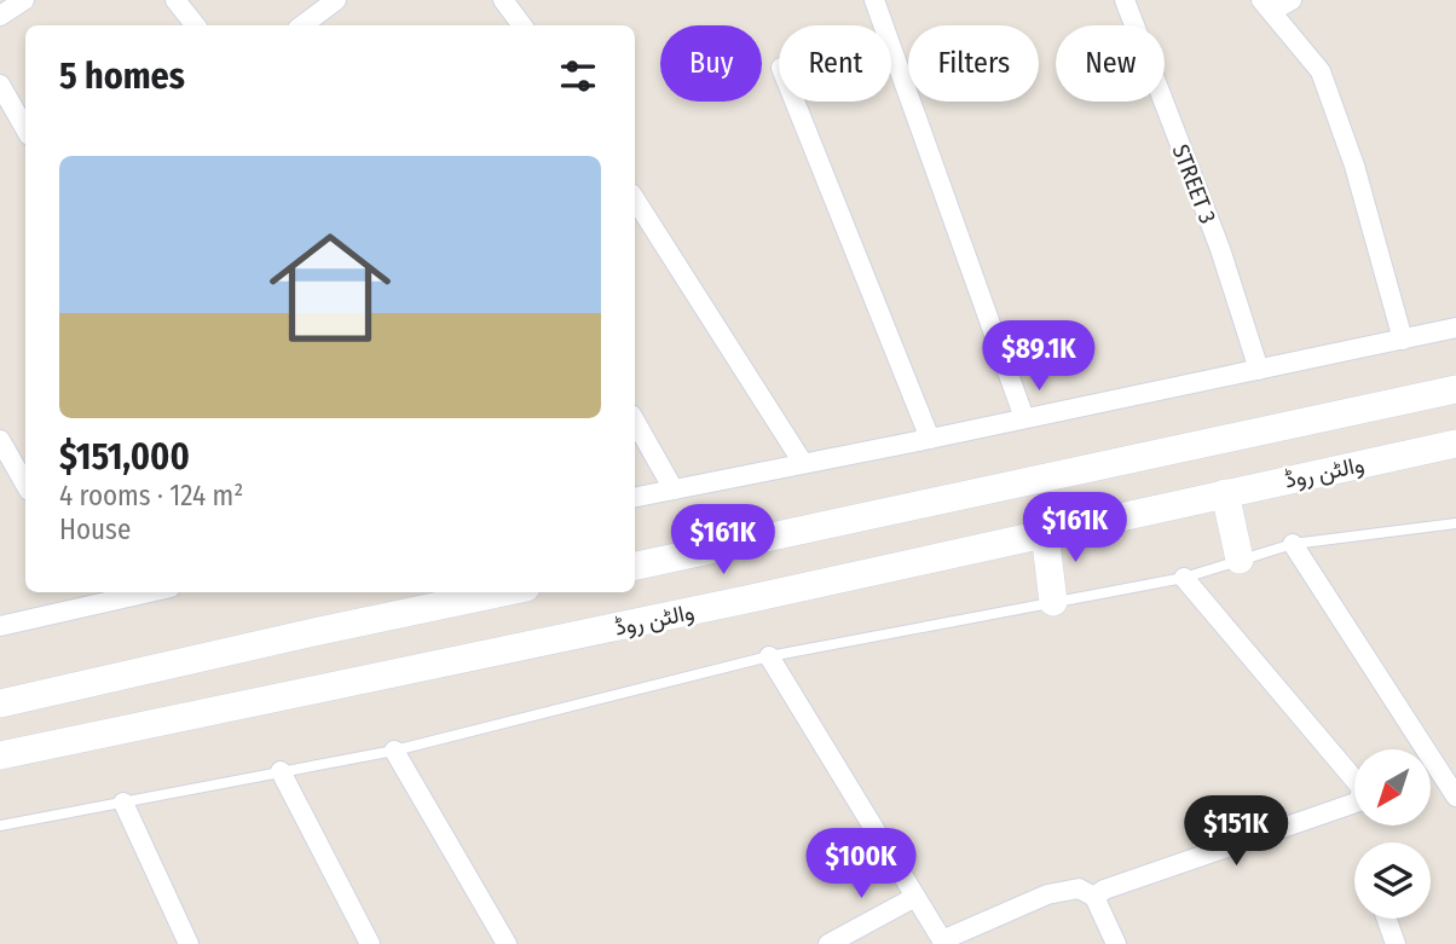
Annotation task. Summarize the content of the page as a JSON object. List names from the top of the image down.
{
  "streets": {
    "main road": ["والٹن روڈ"],
    "street": ["STREET 3"]
  },
  "north": "bottom left",
  "page": {
    "chip": [
      "Buy",
      "Rent",
      "Filters",
      "New"
    ],
    "heading": "5 homes",
    "list": [
      {
        "name": "$151,000",
        "note": "4 rooms · 124 m² · House"
      }
    ],
    "price": [
      "$89.1K",
      "$161K",
      "$161K",
      "$151K",
      "$100K"
    ]
  }
}
